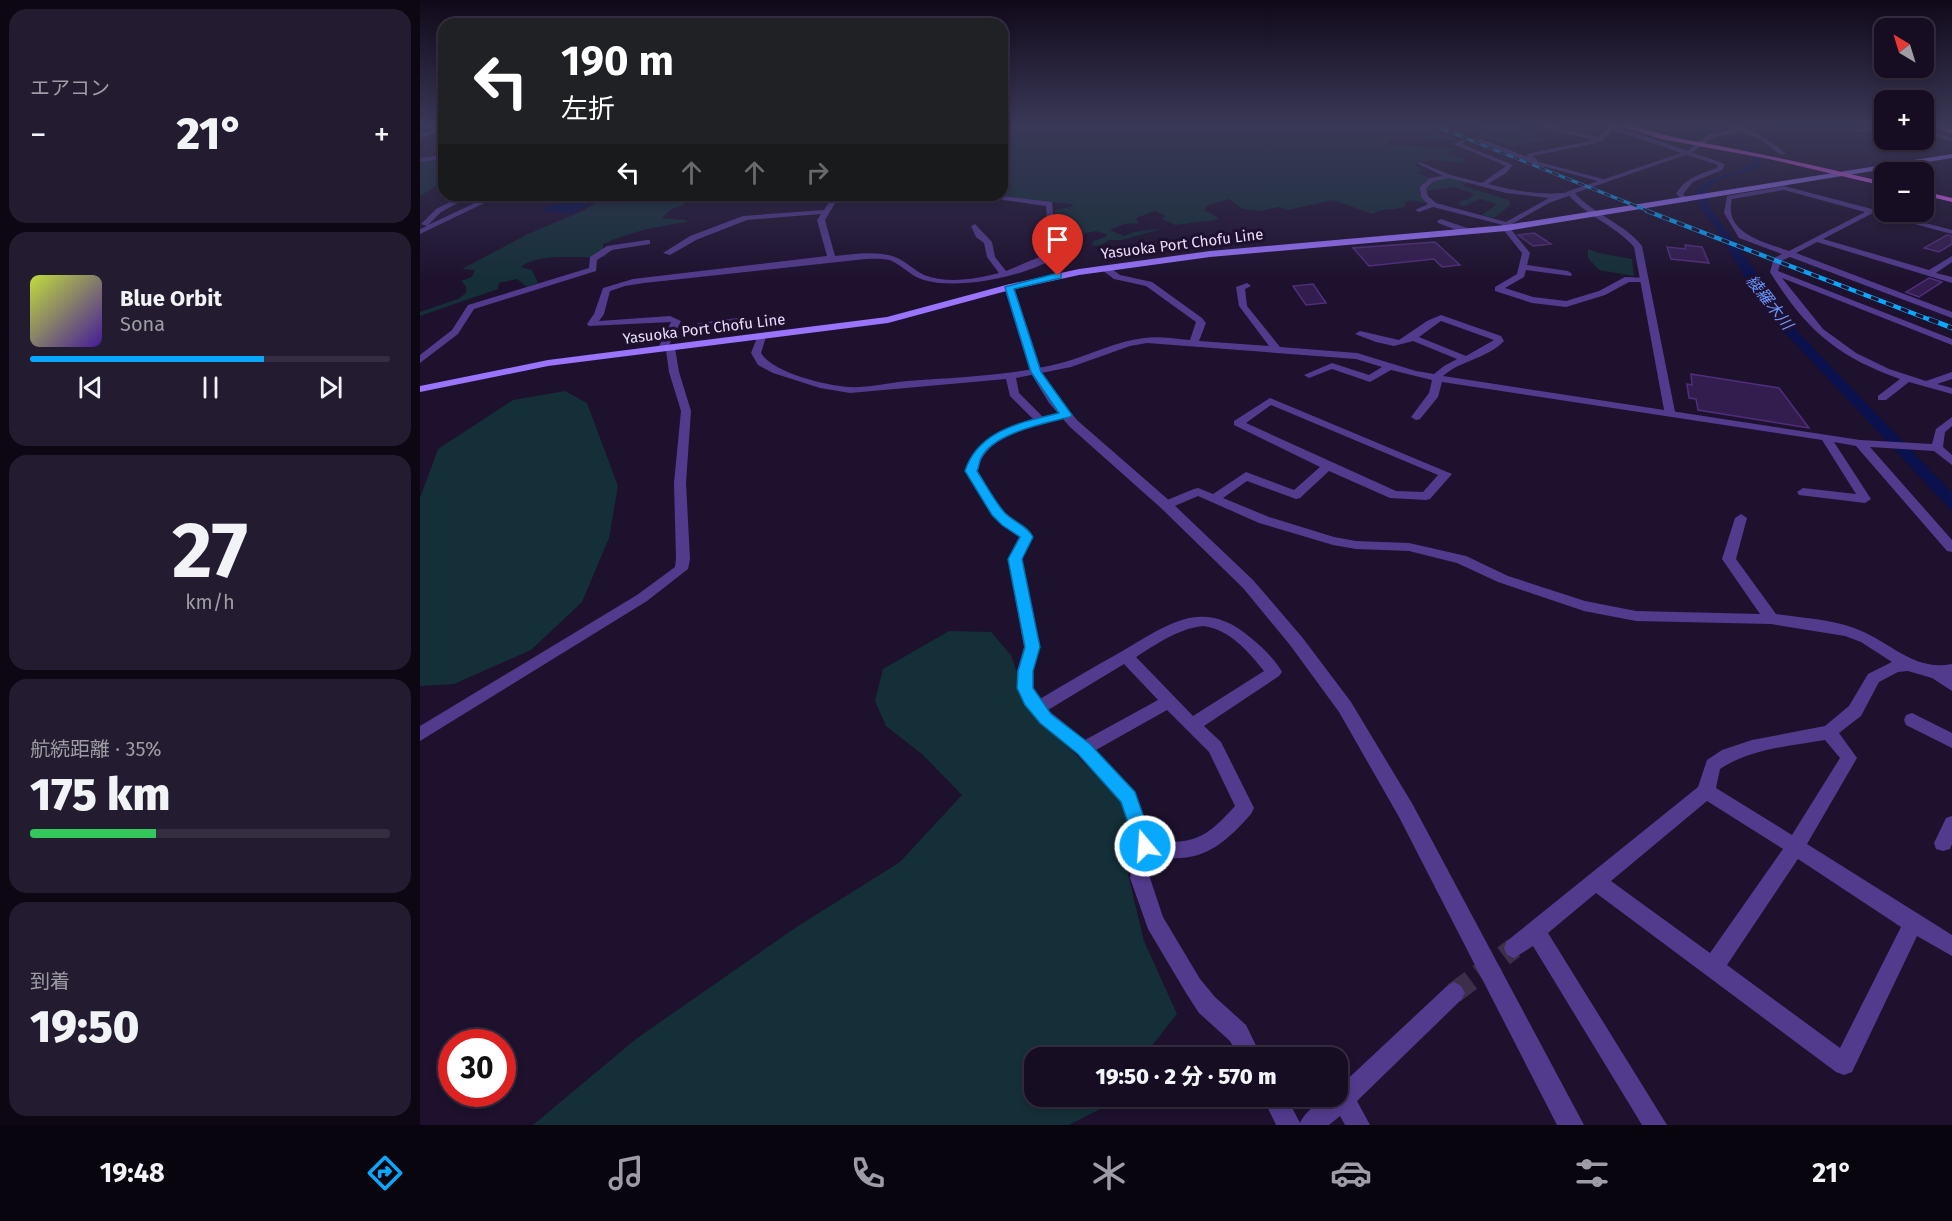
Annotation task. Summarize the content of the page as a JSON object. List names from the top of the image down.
{
  "streets": {
    "main road": ["Yasuoka Port Chofu Line"]
  },
  "water": ["綾羅木川"],
  "north": "top left",
  "page": {
    "tile": [
      "エアコン",
      ["27", "km/h"],
      ["航続距離 · 35%", "175 km"],
      ["到着", "19:50"]
    ],
    "map_buttons": ["+", "−"],
    "turn": ["190 m", "左折"],
    "heat": ["−", "21°", "+"],
    "song": ["Blue Orbit", "Sona"],
    "limit": "30",
    "trip": "19:50 · 2 分 · 570 m",
    "tabs": ["19:48", "21°"]
  }
}
